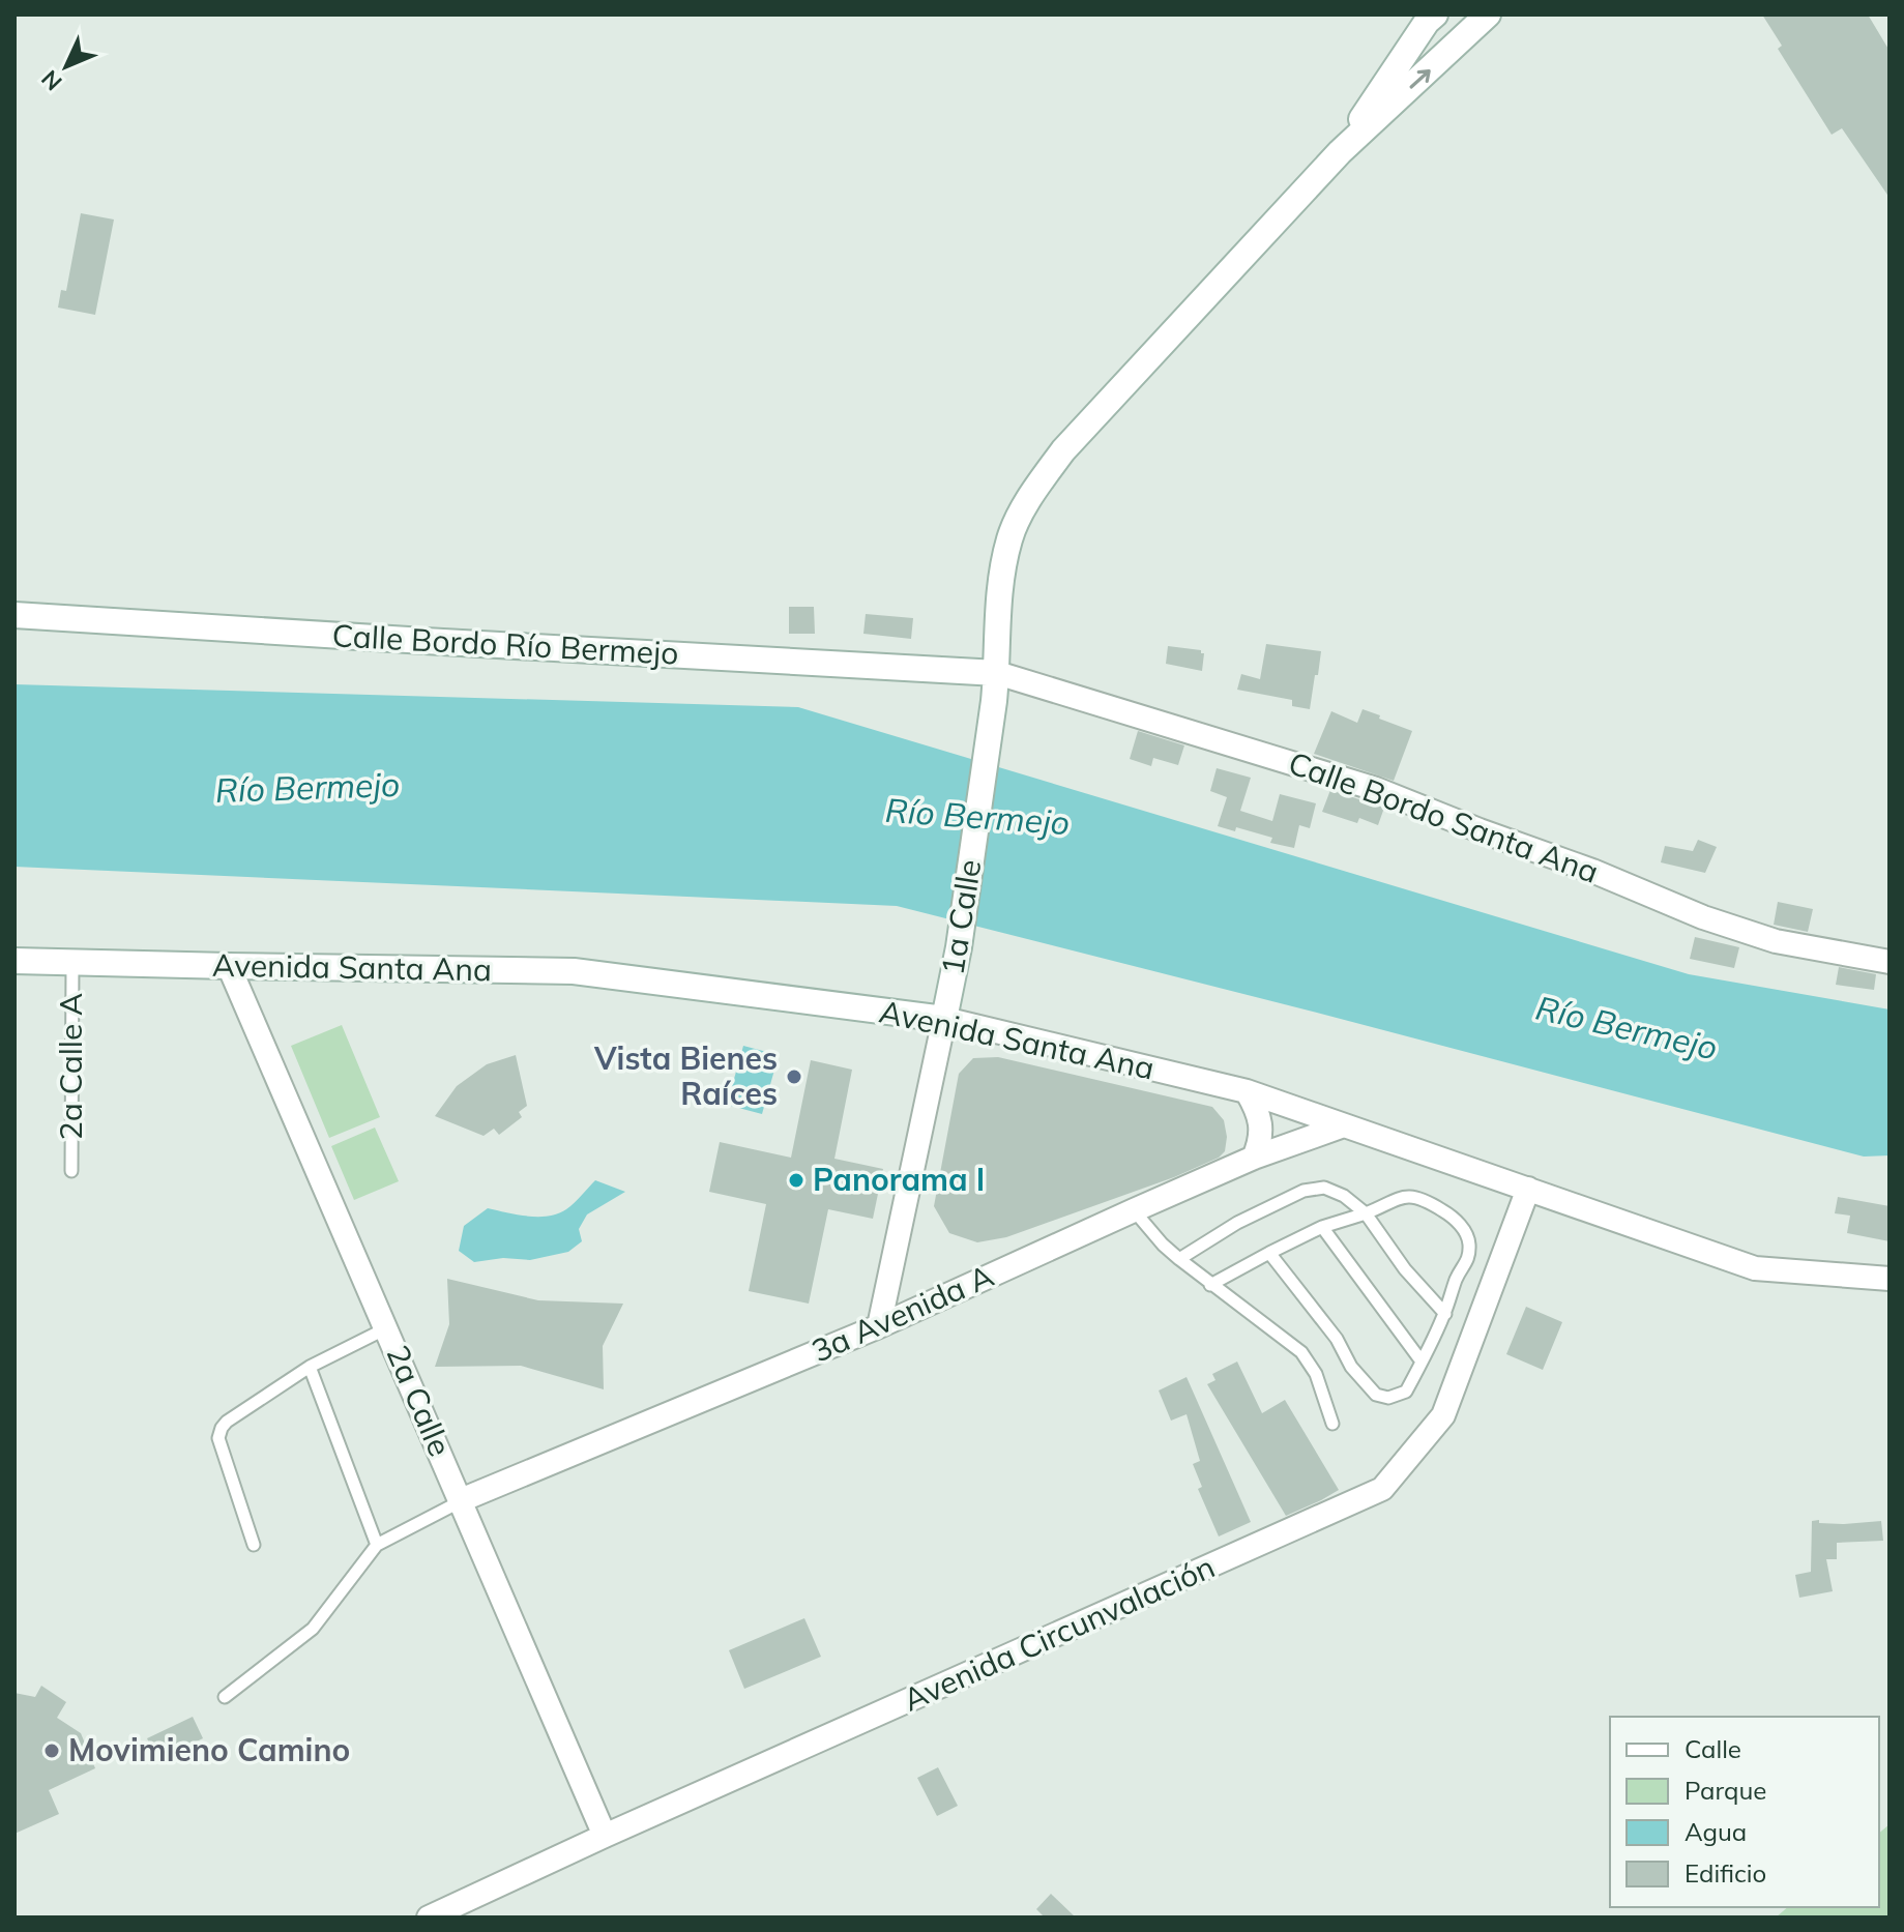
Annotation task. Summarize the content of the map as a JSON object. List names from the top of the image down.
{
  "streets": {
    "main road": ["Calle Bordo Río Bermejo", "1a Calle", "Avenida Santa Ana"],
    "street": [
      "Calle Bordo Santa Ana",
      "3a Avenida A",
      "2a Calle",
      "Avenida Circunvalación"
    ],
    "lane": ["2a Calle A"]
  },
  "crossings": [
    ["Calle Bordo Río Bermejo", "Calle Bordo Santa Ana"],
    ["Calle Bordo Río Bermejo", "1a Calle"],
    ["Calle Bordo Santa Ana", "1a Calle"],
    ["1a Calle", "Avenida Santa Ana"],
    ["1a Calle", "3a Avenida A"],
    ["Avenida Santa Ana", "2a Calle A"],
    ["Avenida Santa Ana", "3a Avenida A"],
    ["Avenida Santa Ana", "2a Calle"],
    ["Avenida Santa Ana", "Avenida Circunvalación"],
    ["3a Avenida A", "2a Calle"],
    ["2a Calle", "Avenida Circunvalación"]
  ],
  "water": ["Río Bermejo"],
  "places": ["Vista Bienes Raíces", "Panorama I", "Movimieno Camino"],
  "legend": [
    "Calle",
    "Parque",
    "Agua",
    "Edificio"
  ],
  "north": "bottom left"
}
